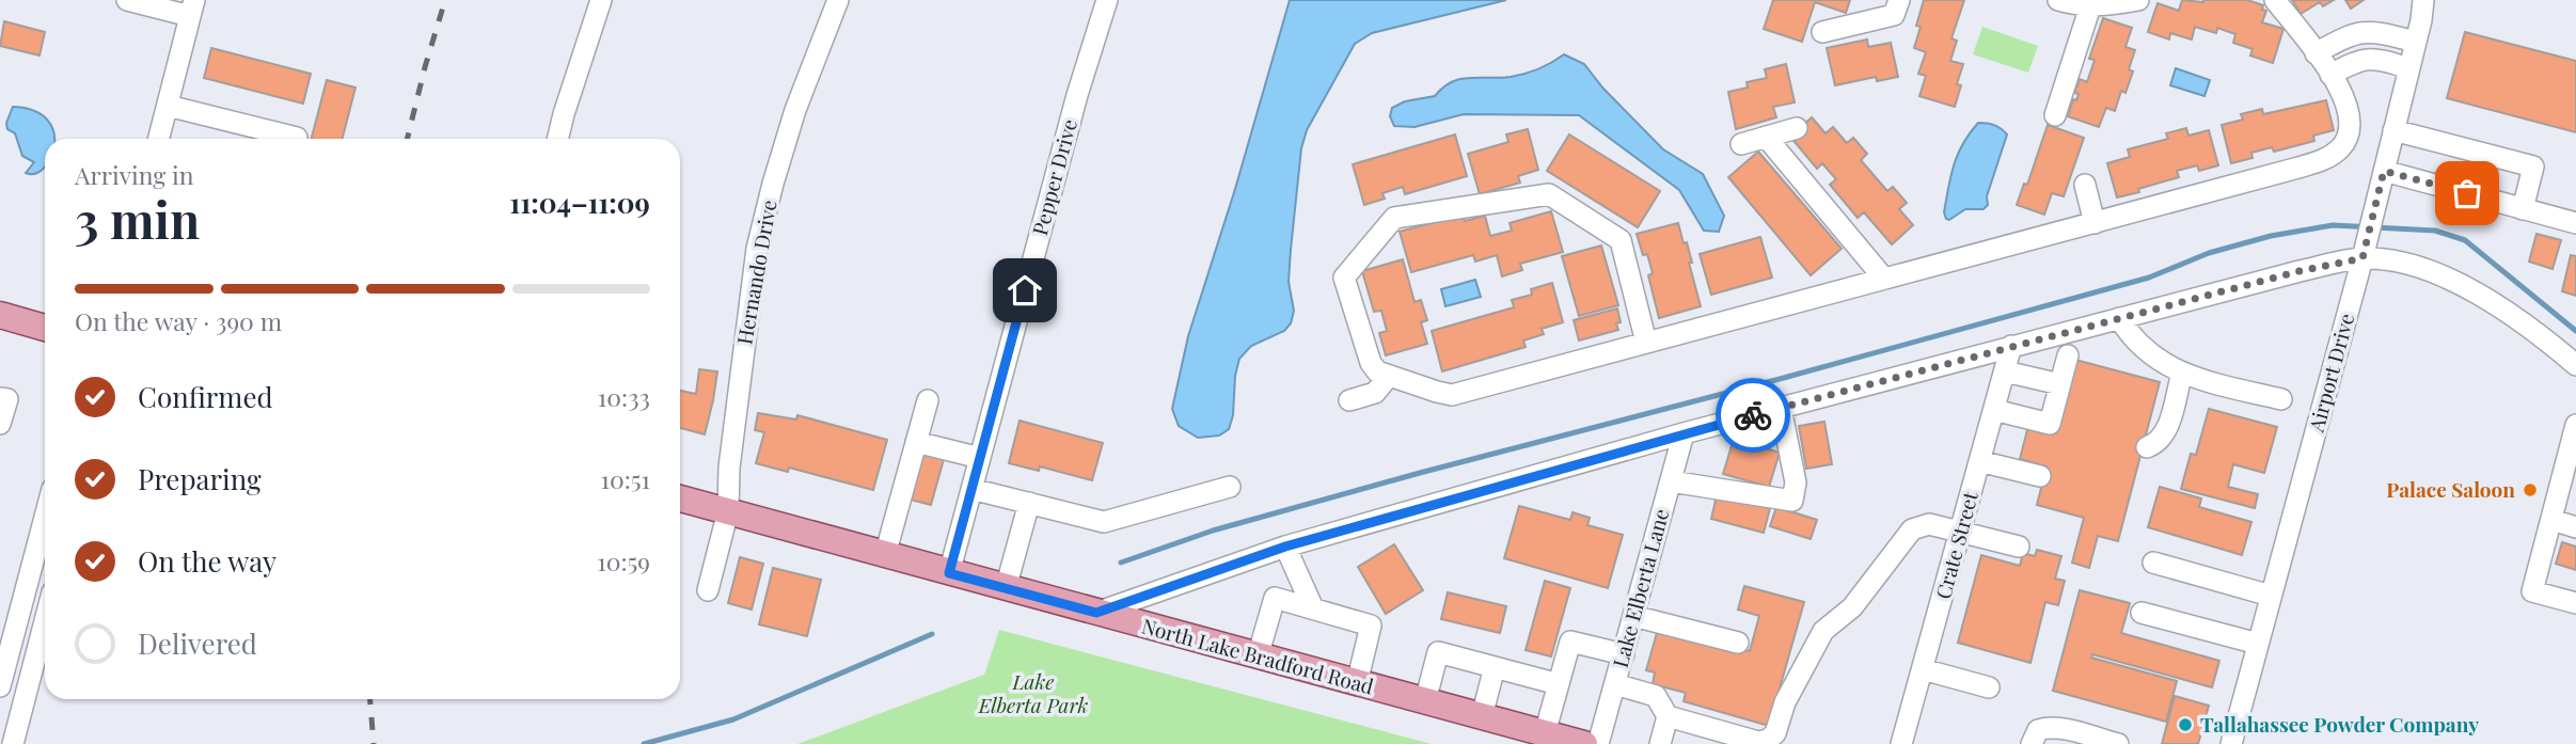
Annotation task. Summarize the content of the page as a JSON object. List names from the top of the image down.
{
  "streets": {
    "main road": ["North Lake Bradford Road"],
    "street": [
      "Pepper Drive",
      "Hernando Drive",
      "Airport Drive",
      "Crate Street",
      "Lake Elberta Lane"
    ]
  },
  "crossings": [
    ["Pepper Drive", "North Lake Bradford Road"],
    ["Hernando Drive", "North Lake Bradford Road"]
  ],
  "parks": ["Lake Elberta Park"],
  "places": ["Palace Saloon", "Tallahassee Powder Company"],
  "page": {
    "heading": ["3 min", "Arriving in", "11:04–11:09"],
    "bar": "On the way · 390 m",
    "list": [
      ["Confirmed", "10:33"],
      ["Preparing", "10:51"],
      ["On the way", "10:59"],
      "Delivered"
    ]
  }
}
